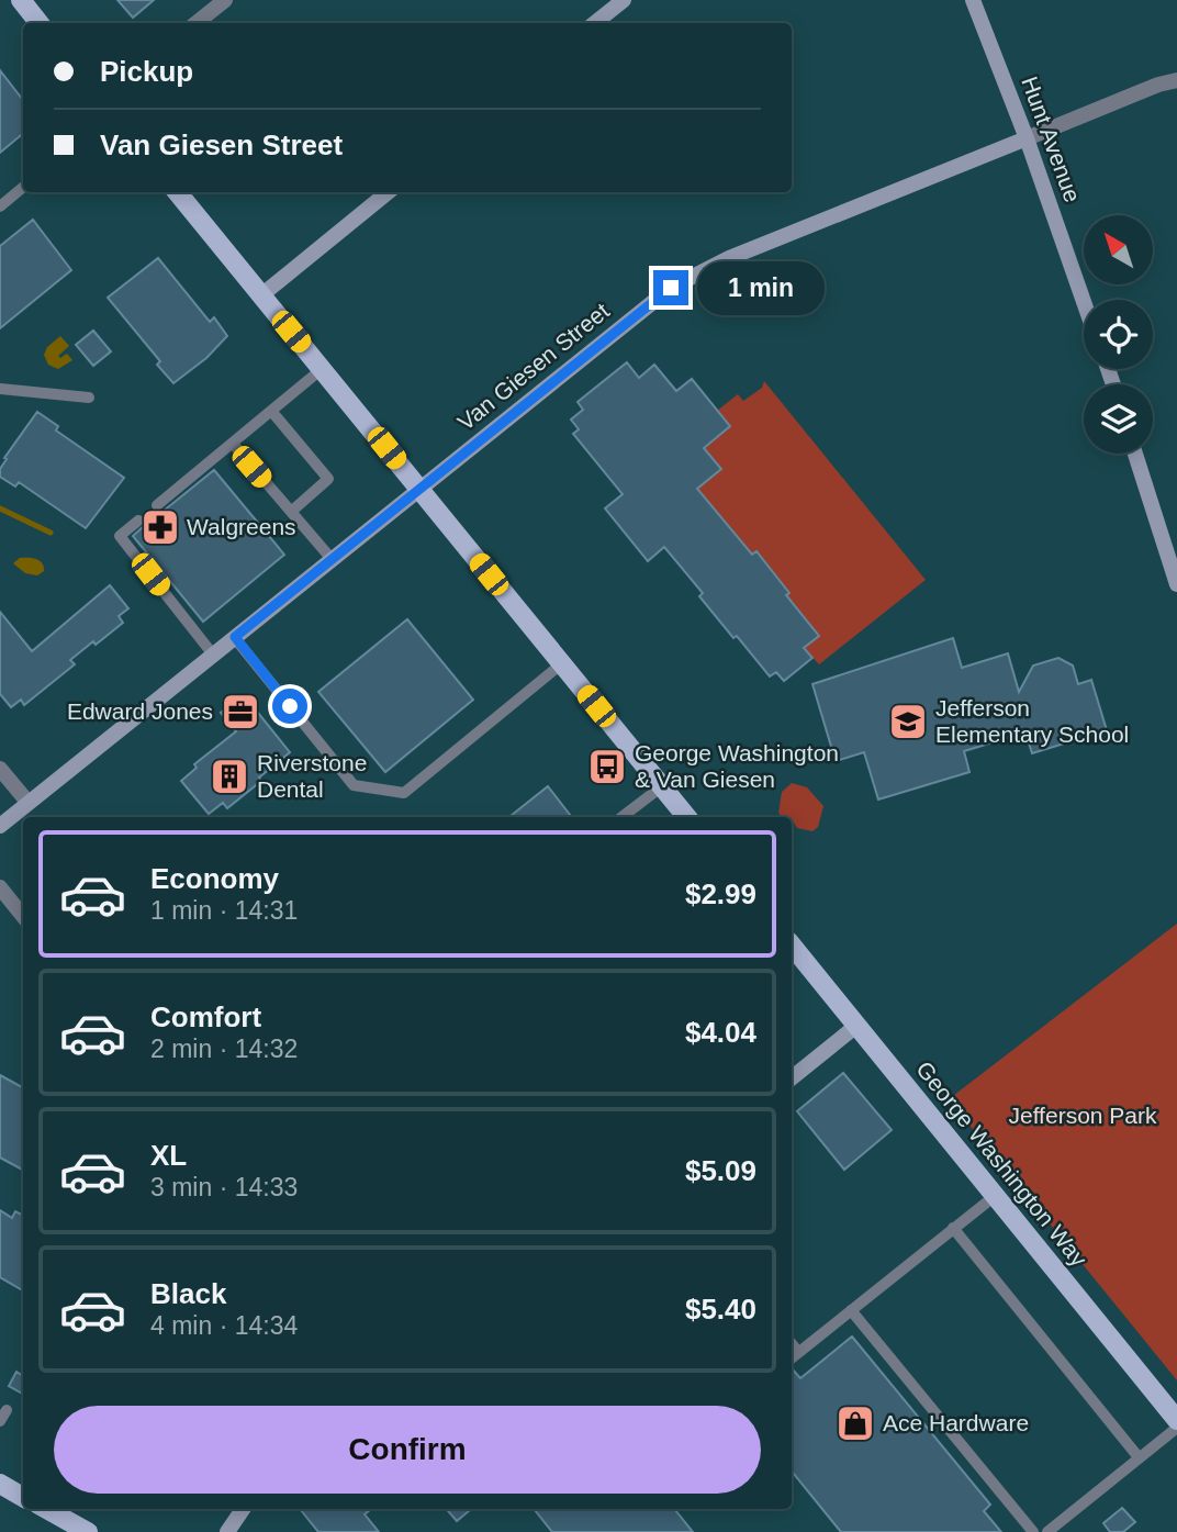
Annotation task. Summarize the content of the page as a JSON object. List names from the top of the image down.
{
  "streets": {
    "main road": ["George Washington Way"],
    "street": ["Hunt Avenue", "Van Giesen Street"]
  },
  "crossings": [
    ["Hunt Avenue", "Van Giesen Street"]
  ],
  "parks": ["Jefferson Park"],
  "places": {
    "pharmacy": ["Walgreens"],
    "office": ["Edward Jones"],
    "school or university": ["Jefferson Elementary School"],
    "bus stop": ["George Washington & Van Giesen"],
    "building": ["Riverstone Dental"],
    "shop": ["Ace Hardware"]
  },
  "north": "top left",
  "page": {
    "banner": ["Pickup", "Van Giesen Street"],
    "bubble": "1 min",
    "list": [
      {
        "name": "Economy",
        "note": "1 min · 14:31",
        "value": "$2.99"
      },
      {
        "name": "Comfort",
        "note": "2 min · 14:32",
        "value": "$4.04"
      },
      {
        "name": "XL",
        "note": "3 min · 14:33",
        "value": "$5.09"
      },
      {
        "name": "Black",
        "note": "4 min · 14:34",
        "value": "$5.40"
      }
    ],
    "buttons": "Confirm"
  }
}
